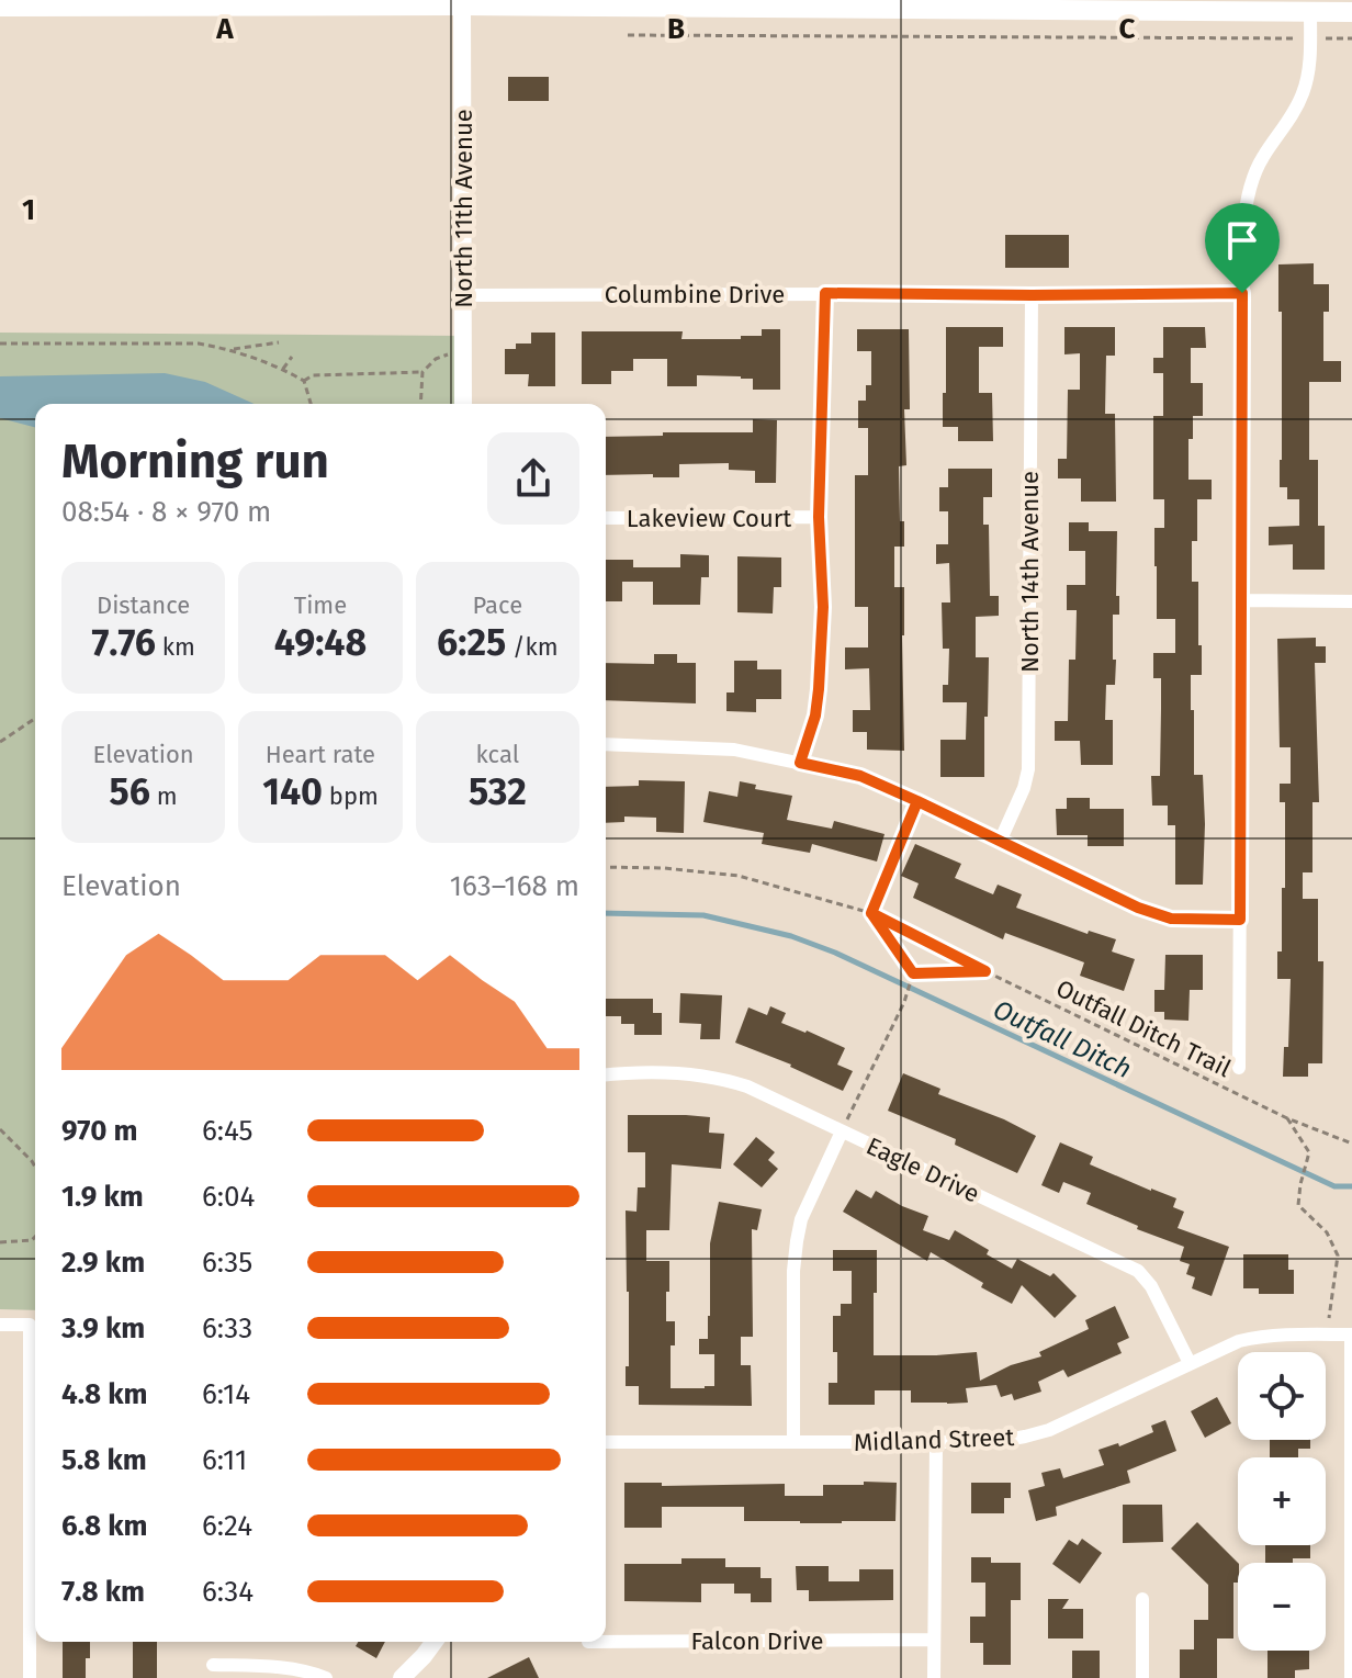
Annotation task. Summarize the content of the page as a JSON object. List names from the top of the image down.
{
  "streets": {
    "street": [
      "North 11th Avenue",
      "Columbine Drive",
      "Lakeview Court",
      "North 14th Avenue",
      "Eagle Drive",
      "Midland Street",
      "Falcon Drive"
    ],
    "path": ["Outfall Ditch Trail"]
  },
  "crossings": [
    ["North 11th Avenue", "Columbine Drive"],
    ["Columbine Drive", "North 14th Avenue"],
    ["Eagle Drive", "Midland Street"]
  ],
  "water": ["Outfall Ditch"],
  "page": {
    "heading": ["Morning run", "08:54 · 8 × 970 m"],
    "stats": [
      ["Distance", "7.76 km"],
      ["Time", "49:48"],
      ["Pace", "6:25 /km"],
      ["Elevation", "56 m"],
      ["Heart rate", "140 bpm"],
      ["kcal", "532"]
    ],
    "chart": ["Elevation", "163–168 m"],
    "list": [
      {
        "name": "970 m",
        "note": "6:45"
      },
      {
        "name": "1.9 km",
        "note": "6:04"
      },
      {
        "name": "2.9 km",
        "note": "6:35"
      },
      {
        "name": "3.9 km",
        "note": "6:33"
      },
      {
        "name": "4.8 km",
        "note": "6:14"
      },
      {
        "name": "5.8 km",
        "note": "6:11"
      },
      {
        "name": "6.8 km",
        "note": "6:24"
      },
      {
        "name": "7.8 km",
        "note": "6:34"
      }
    ],
    "map_buttons": ["+", "−"]
  },
  "grid": {
    "columns": ["A", "B", "C"],
    "rows": ["1"]
  }
}
